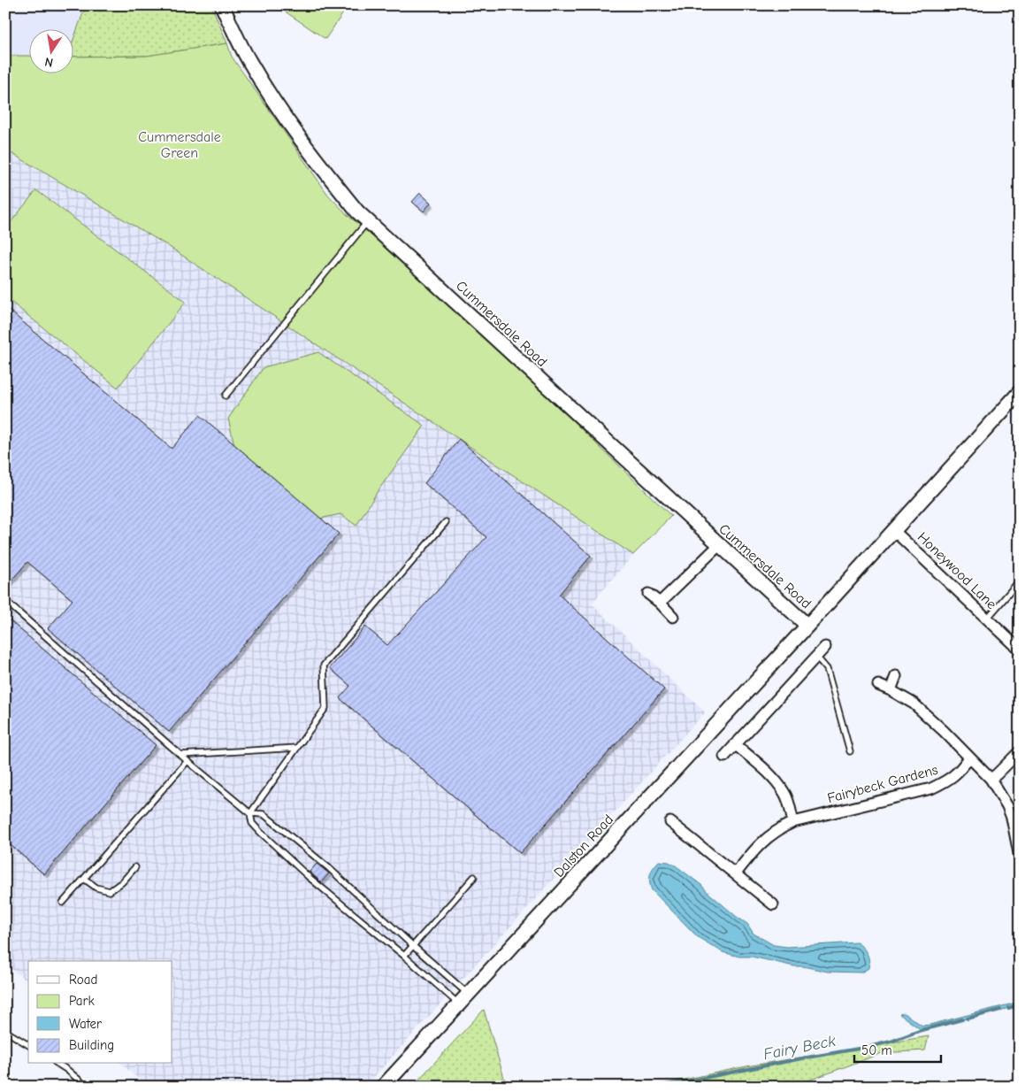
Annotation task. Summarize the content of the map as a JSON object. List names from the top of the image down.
{
  "streets": {
    "main road": ["Cummersdale Road", "Dalston Road"],
    "street": ["Honeywood Lane", "Fairybeck Gardens"]
  },
  "crossings": [
    ["Cummersdale Road", "Dalston Road"],
    ["Honeywood Lane", "Dalston Road"]
  ],
  "water": ["Fairy Beck"],
  "parks": ["Cummersdale Green"],
  "legend": [
    "Road",
    "Park",
    "Water",
    "Building"
  ],
  "scale_bar": "50 m",
  "north": "bottom"
}
